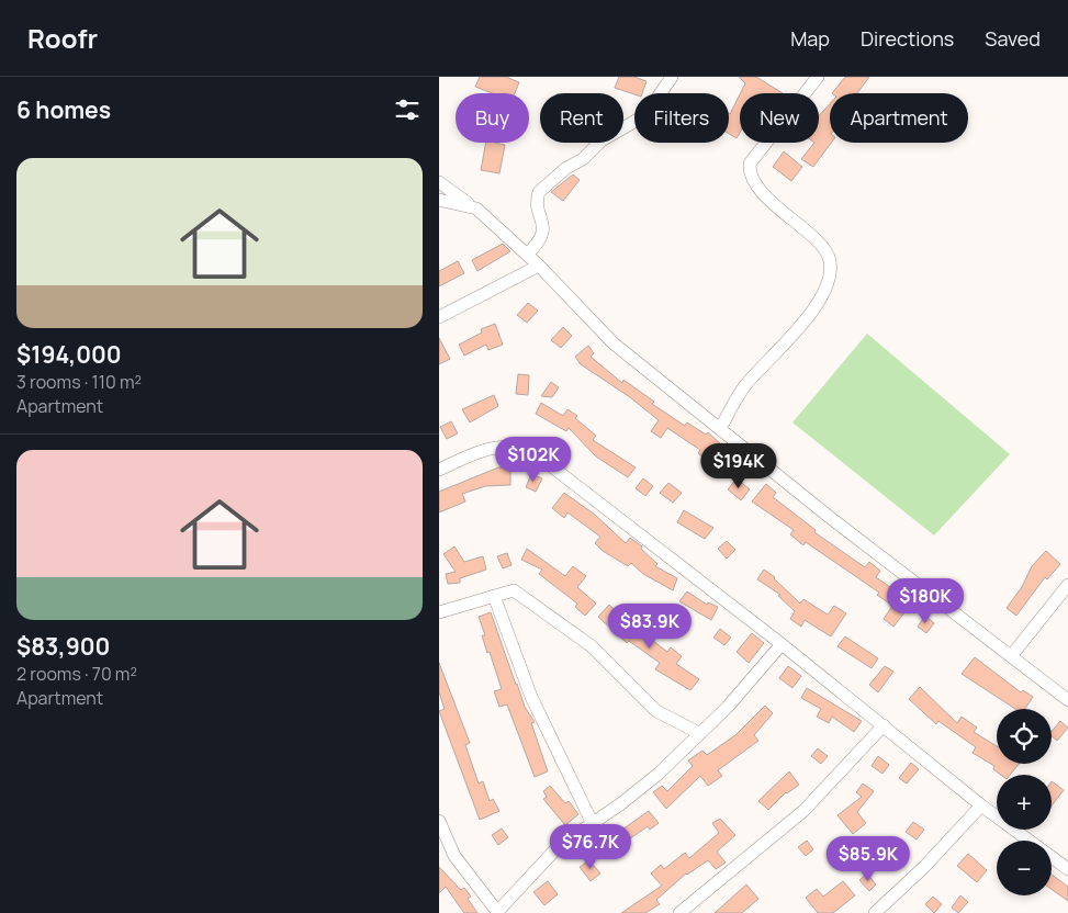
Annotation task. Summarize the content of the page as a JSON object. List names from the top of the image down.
{
  "page": {
    "header": "Roofr",
    "nav": ["Map", "Directions", "Saved"],
    "heading": "6 homes",
    "chip": [
      "Buy",
      "Rent",
      "Filters",
      "New",
      "Apartment"
    ],
    "list": [
      {
        "name": "$194,000",
        "note": "3 rooms · 110 m² · Apartment"
      },
      {
        "name": "$83,900",
        "note": "2 rooms · 70 m² · Apartment"
      }
    ],
    "price": [
      "$102K",
      "$194K",
      "$180K",
      "$83.9K",
      "$76.7K",
      "$85.9K"
    ],
    "map_buttons": ["+", "−"]
  }
}
